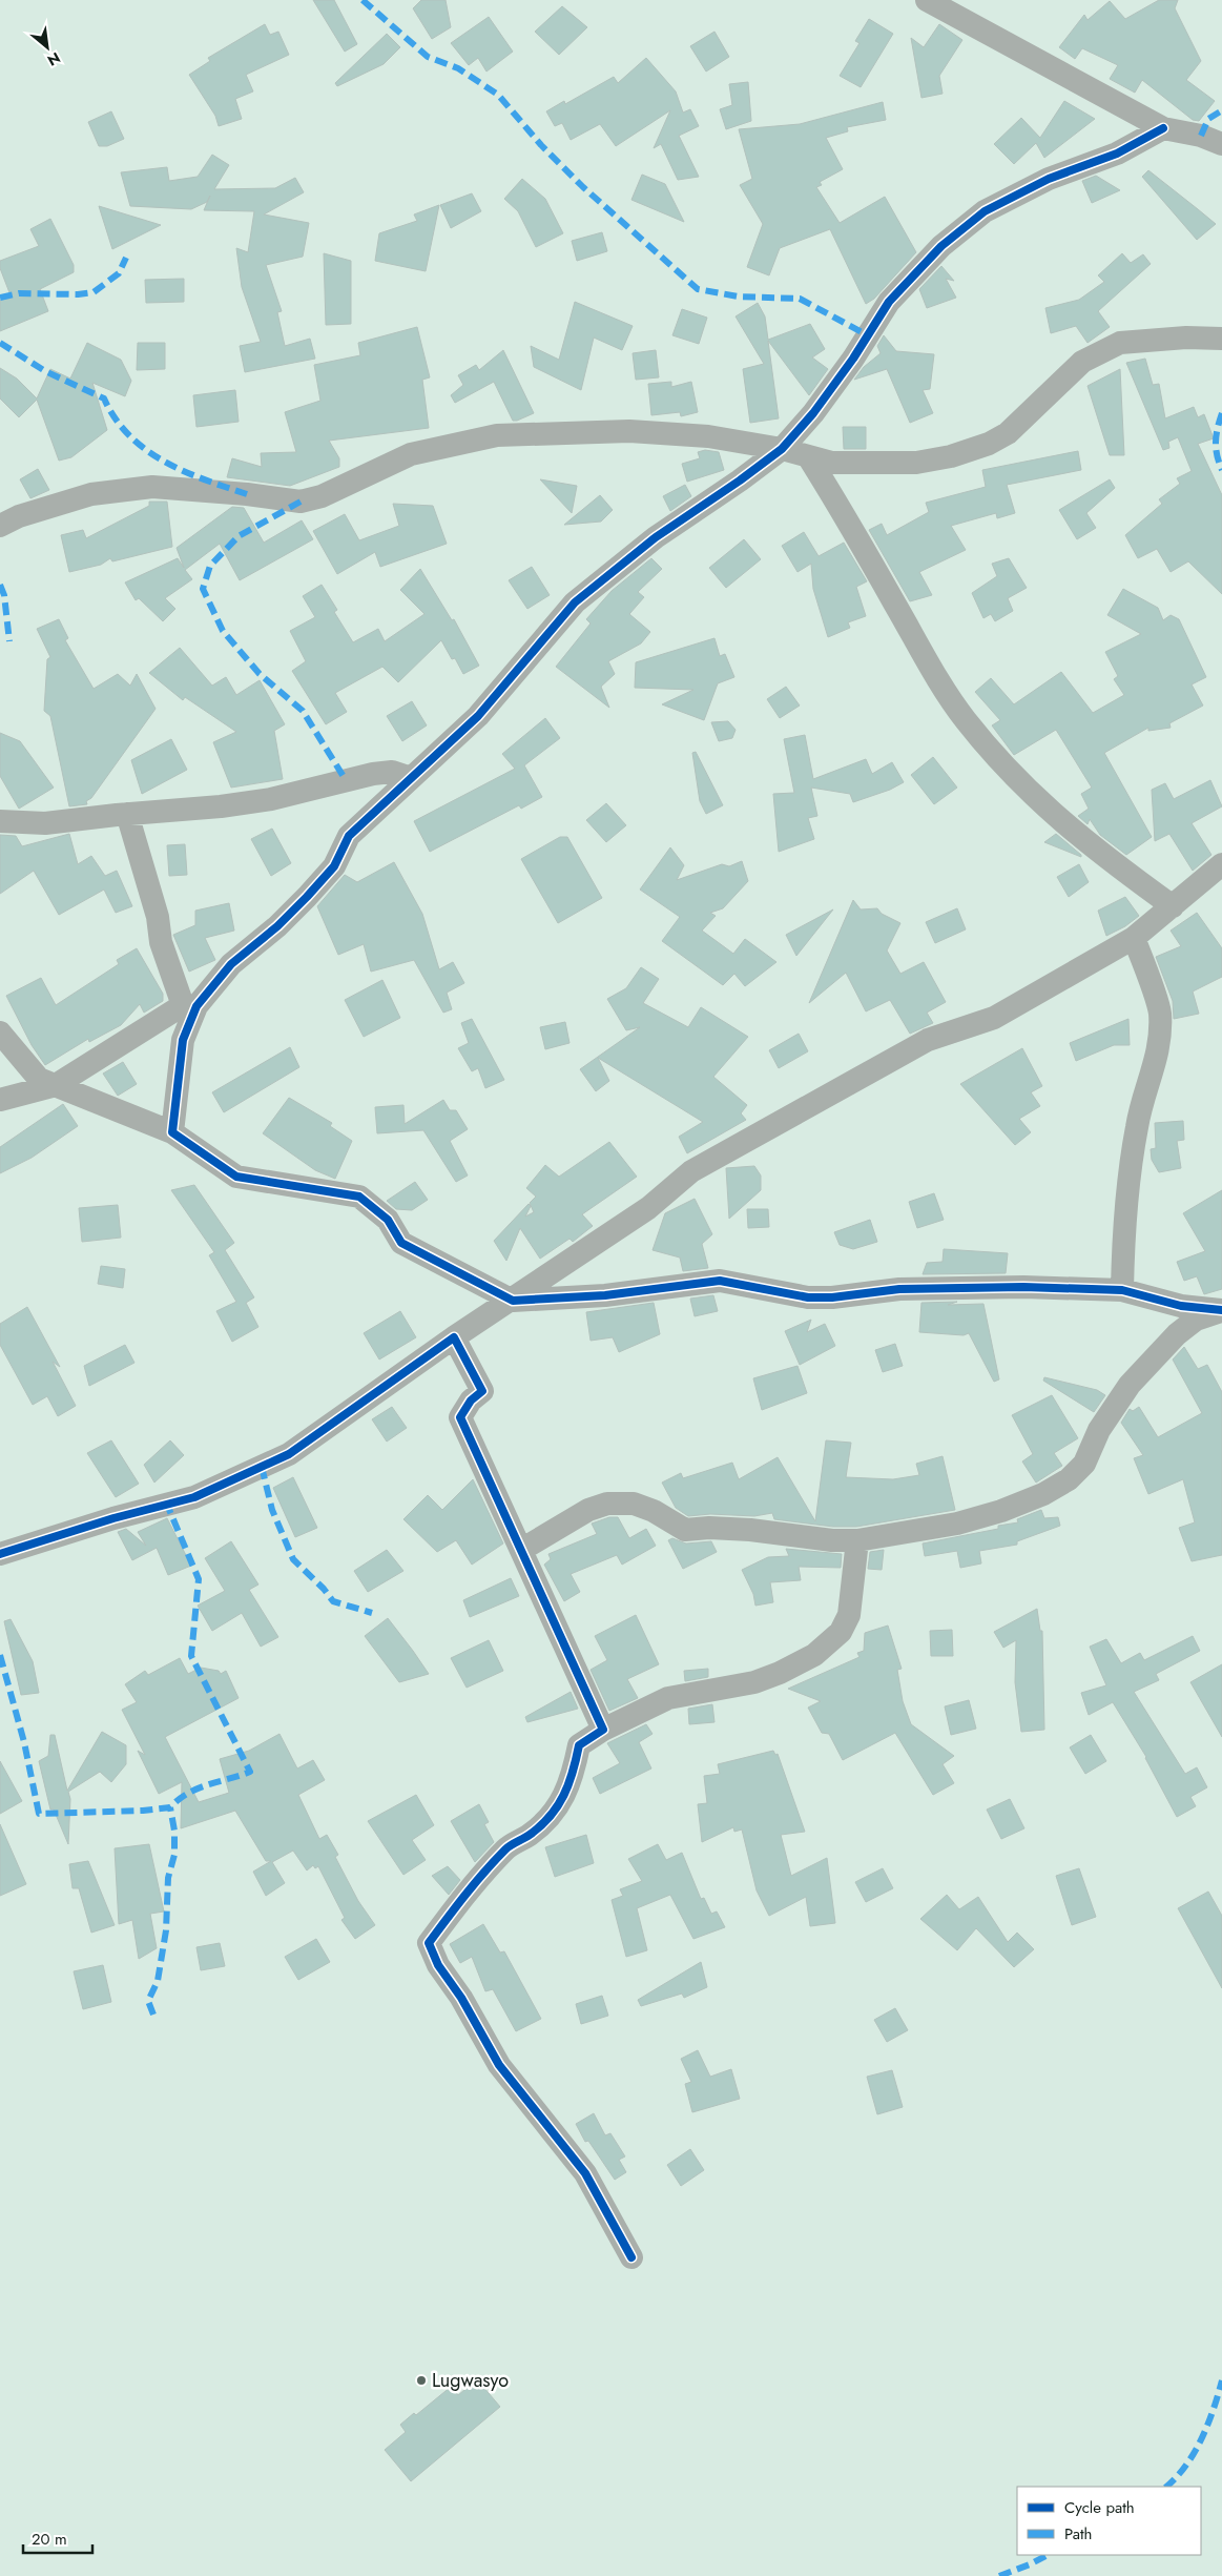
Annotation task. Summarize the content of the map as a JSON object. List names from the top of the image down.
{
  "places": ["Lugwasyo"],
  "legend": ["Cycle path", "Path"],
  "scale_bar": "20 m",
  "north": "bottom right"
}
